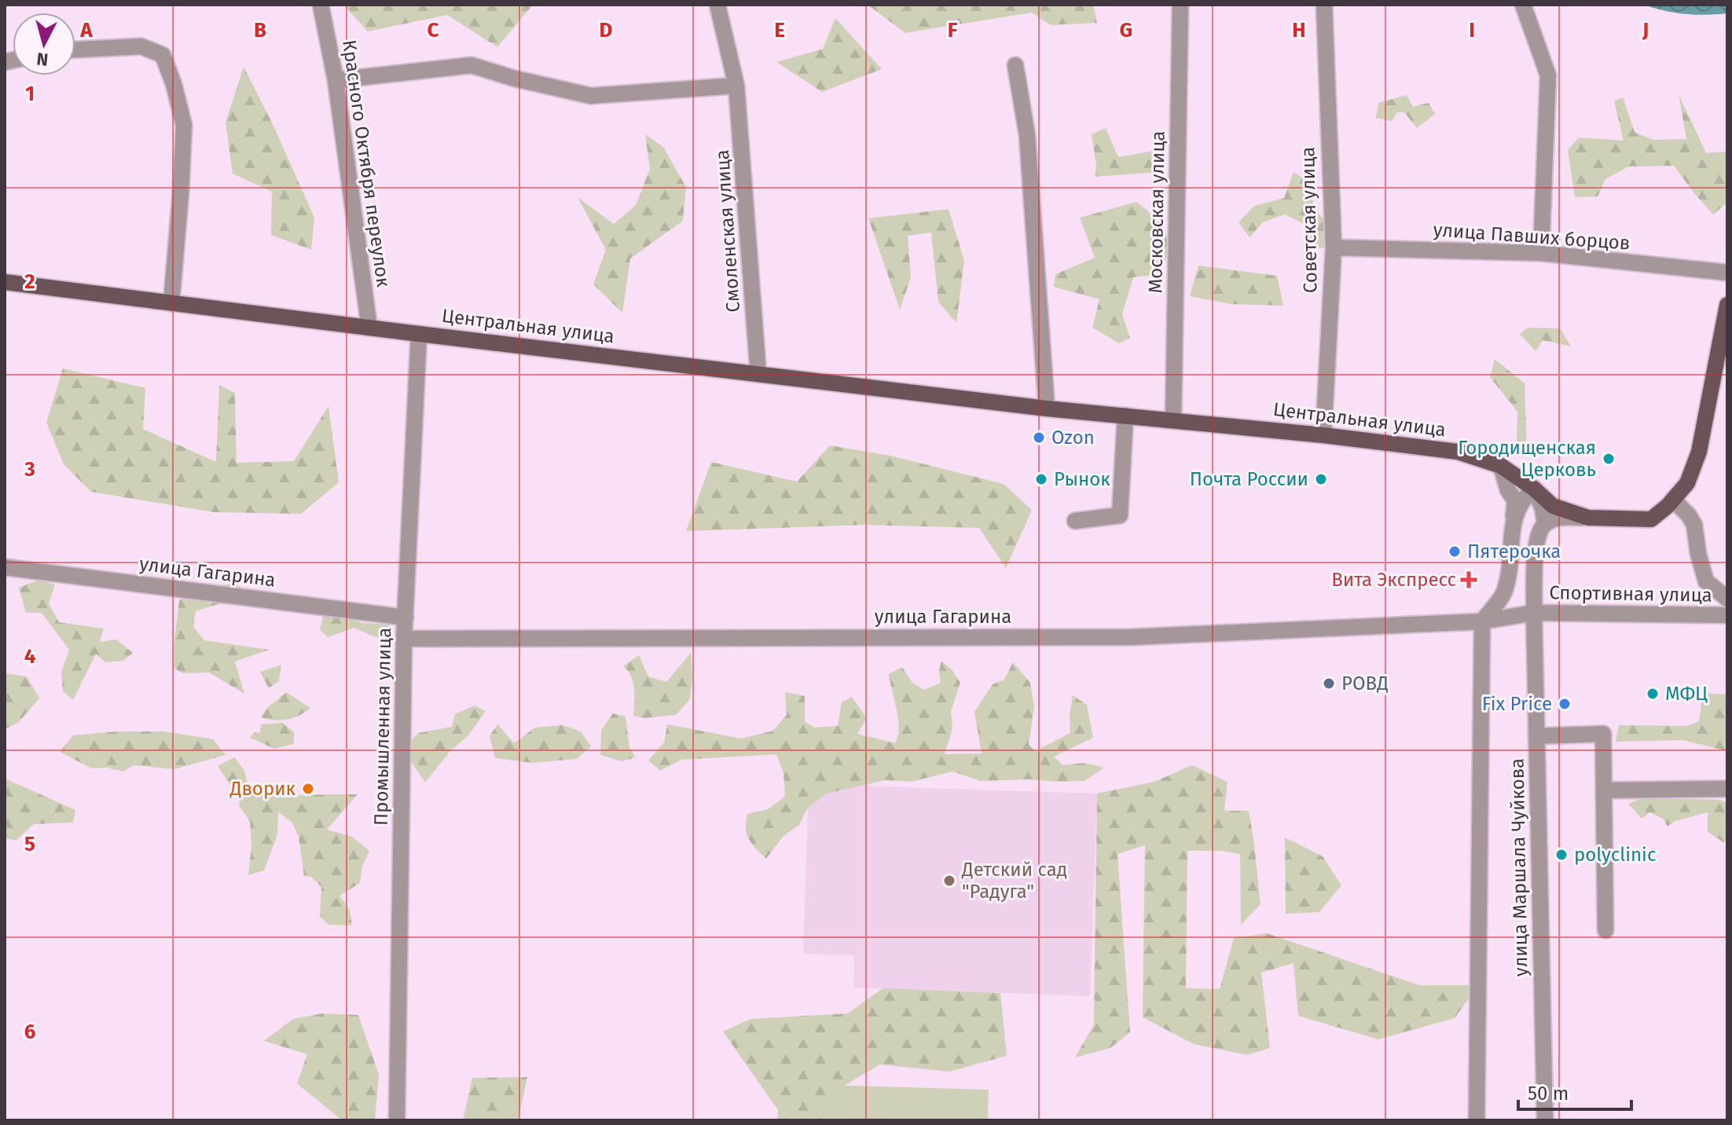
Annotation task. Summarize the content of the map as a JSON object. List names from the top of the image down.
{
  "streets": {
    "main road": ["Центральная улица"],
    "street": [
      "Красного Октября переулок",
      "Московская улица",
      "Советская улица",
      "Смоленская улица",
      "улица Павших борцов",
      "улица Гагарина",
      "Спортивная улица",
      "Промышленная улица",
      "улица Маршала Чуйкова"
    ]
  },
  "crossings": [
    ["Красного Октября переулок", "Центральная улица"],
    ["Московская улица", "Центральная улица"],
    ["Советская улица", "улица Павших борцов"],
    ["Советская улица", "Центральная улица"],
    ["Смоленская улица", "Центральная улица"],
    ["Центральная улица", "Промышленная улица"],
    ["улица Гагарина", "Спортивная улица"],
    ["улица Гагарина", "Промышленная улица"],
    ["улица Гагарина", "улица Маршала Чуйкова"],
    ["Спортивная улица", "улица Маршала Чуйкова"]
  ],
  "places": {
    "other": [
      "Ozon",
      "Городищенская Церковь",
      "Рынок",
      "Почта России",
      "Пятерочка",
      "РОВД",
      "МФЦ",
      "Fix Price",
      "Дворик",
      "polyclinic",
      "Детский сад \"Радуга\""
    ],
    "health": ["Вита Экспресс"]
  },
  "scale_bar": "50 m",
  "north": "bottom",
  "grid": {
    "columns": [
      "A",
      "B",
      "C",
      "D",
      "E",
      "F",
      "G",
      "H",
      "I",
      "J"
    ],
    "rows": [
      "1",
      "2",
      "3",
      "4",
      "5",
      "6"
    ]
  }
}
